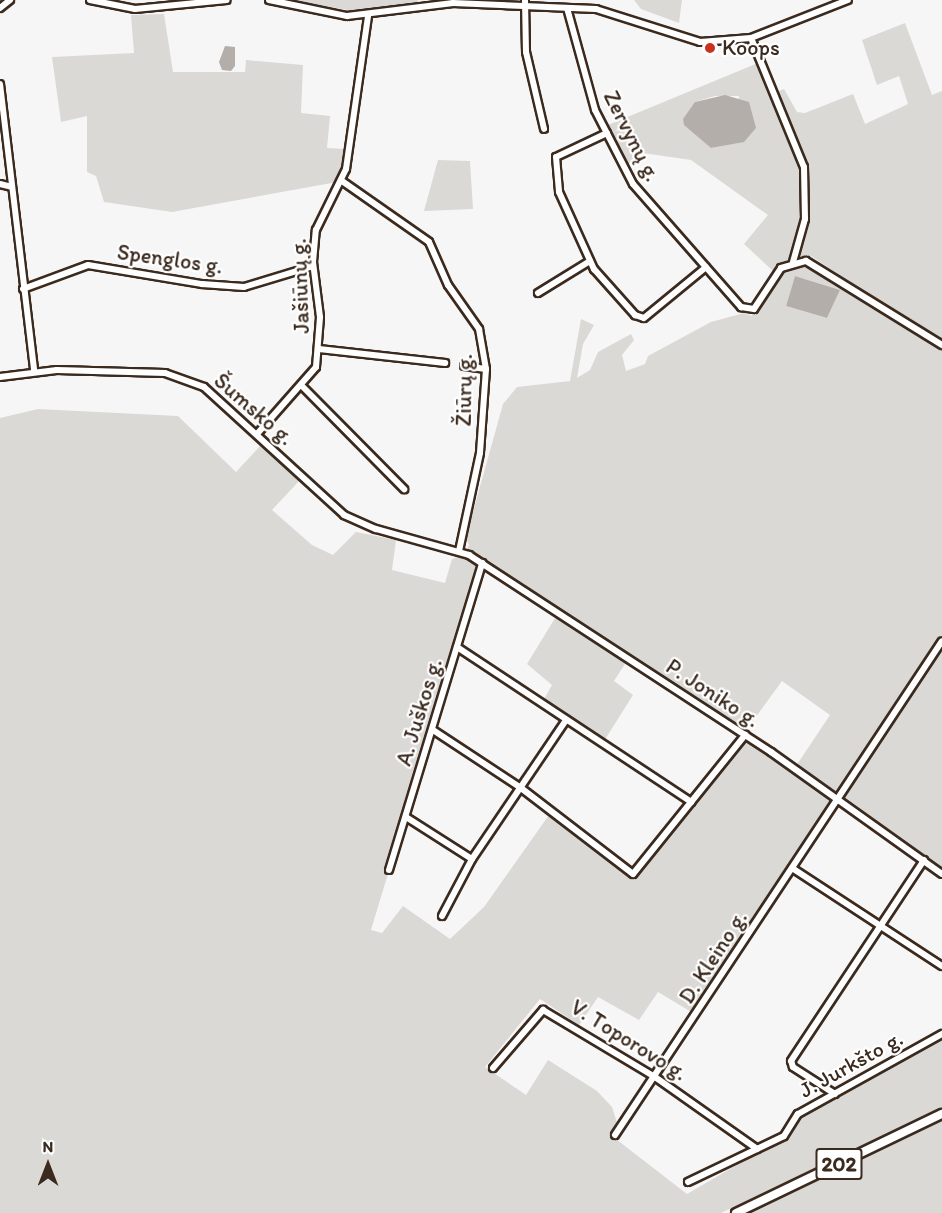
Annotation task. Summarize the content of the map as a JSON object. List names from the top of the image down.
{
  "streets": {
    "main road": ["202"],
    "street": [
      "Zervynų g.",
      "Spenglos g.",
      "Jašiūnų g.",
      "Žiūrų g.",
      "Šumsko g.",
      "P. Joniko g.",
      "A. Juškos g.",
      "D. Kleino g.",
      "V. Toporovo g.",
      "J. Jurkšto g."
    ]
  },
  "crossings": [
    ["Spenglos g.", "Jašiūnų g."],
    ["Jašiūnų g.", "Žiūrų g."],
    ["Jašiūnų g.", "Šumsko g."],
    ["Žiūrų g.", "Šumsko g."],
    ["Žiūrų g.", "P. Joniko g."],
    ["Šumsko g.", "P. Joniko g."],
    ["P. Joniko g.", "A. Juškos g."],
    ["P. Joniko g.", "D. Kleino g."],
    ["D. Kleino g.", "V. Toporovo g."],
    ["V. Toporovo g.", "J. Jurkšto g."]
  ],
  "places": ["Koops"],
  "north": "top"
}
